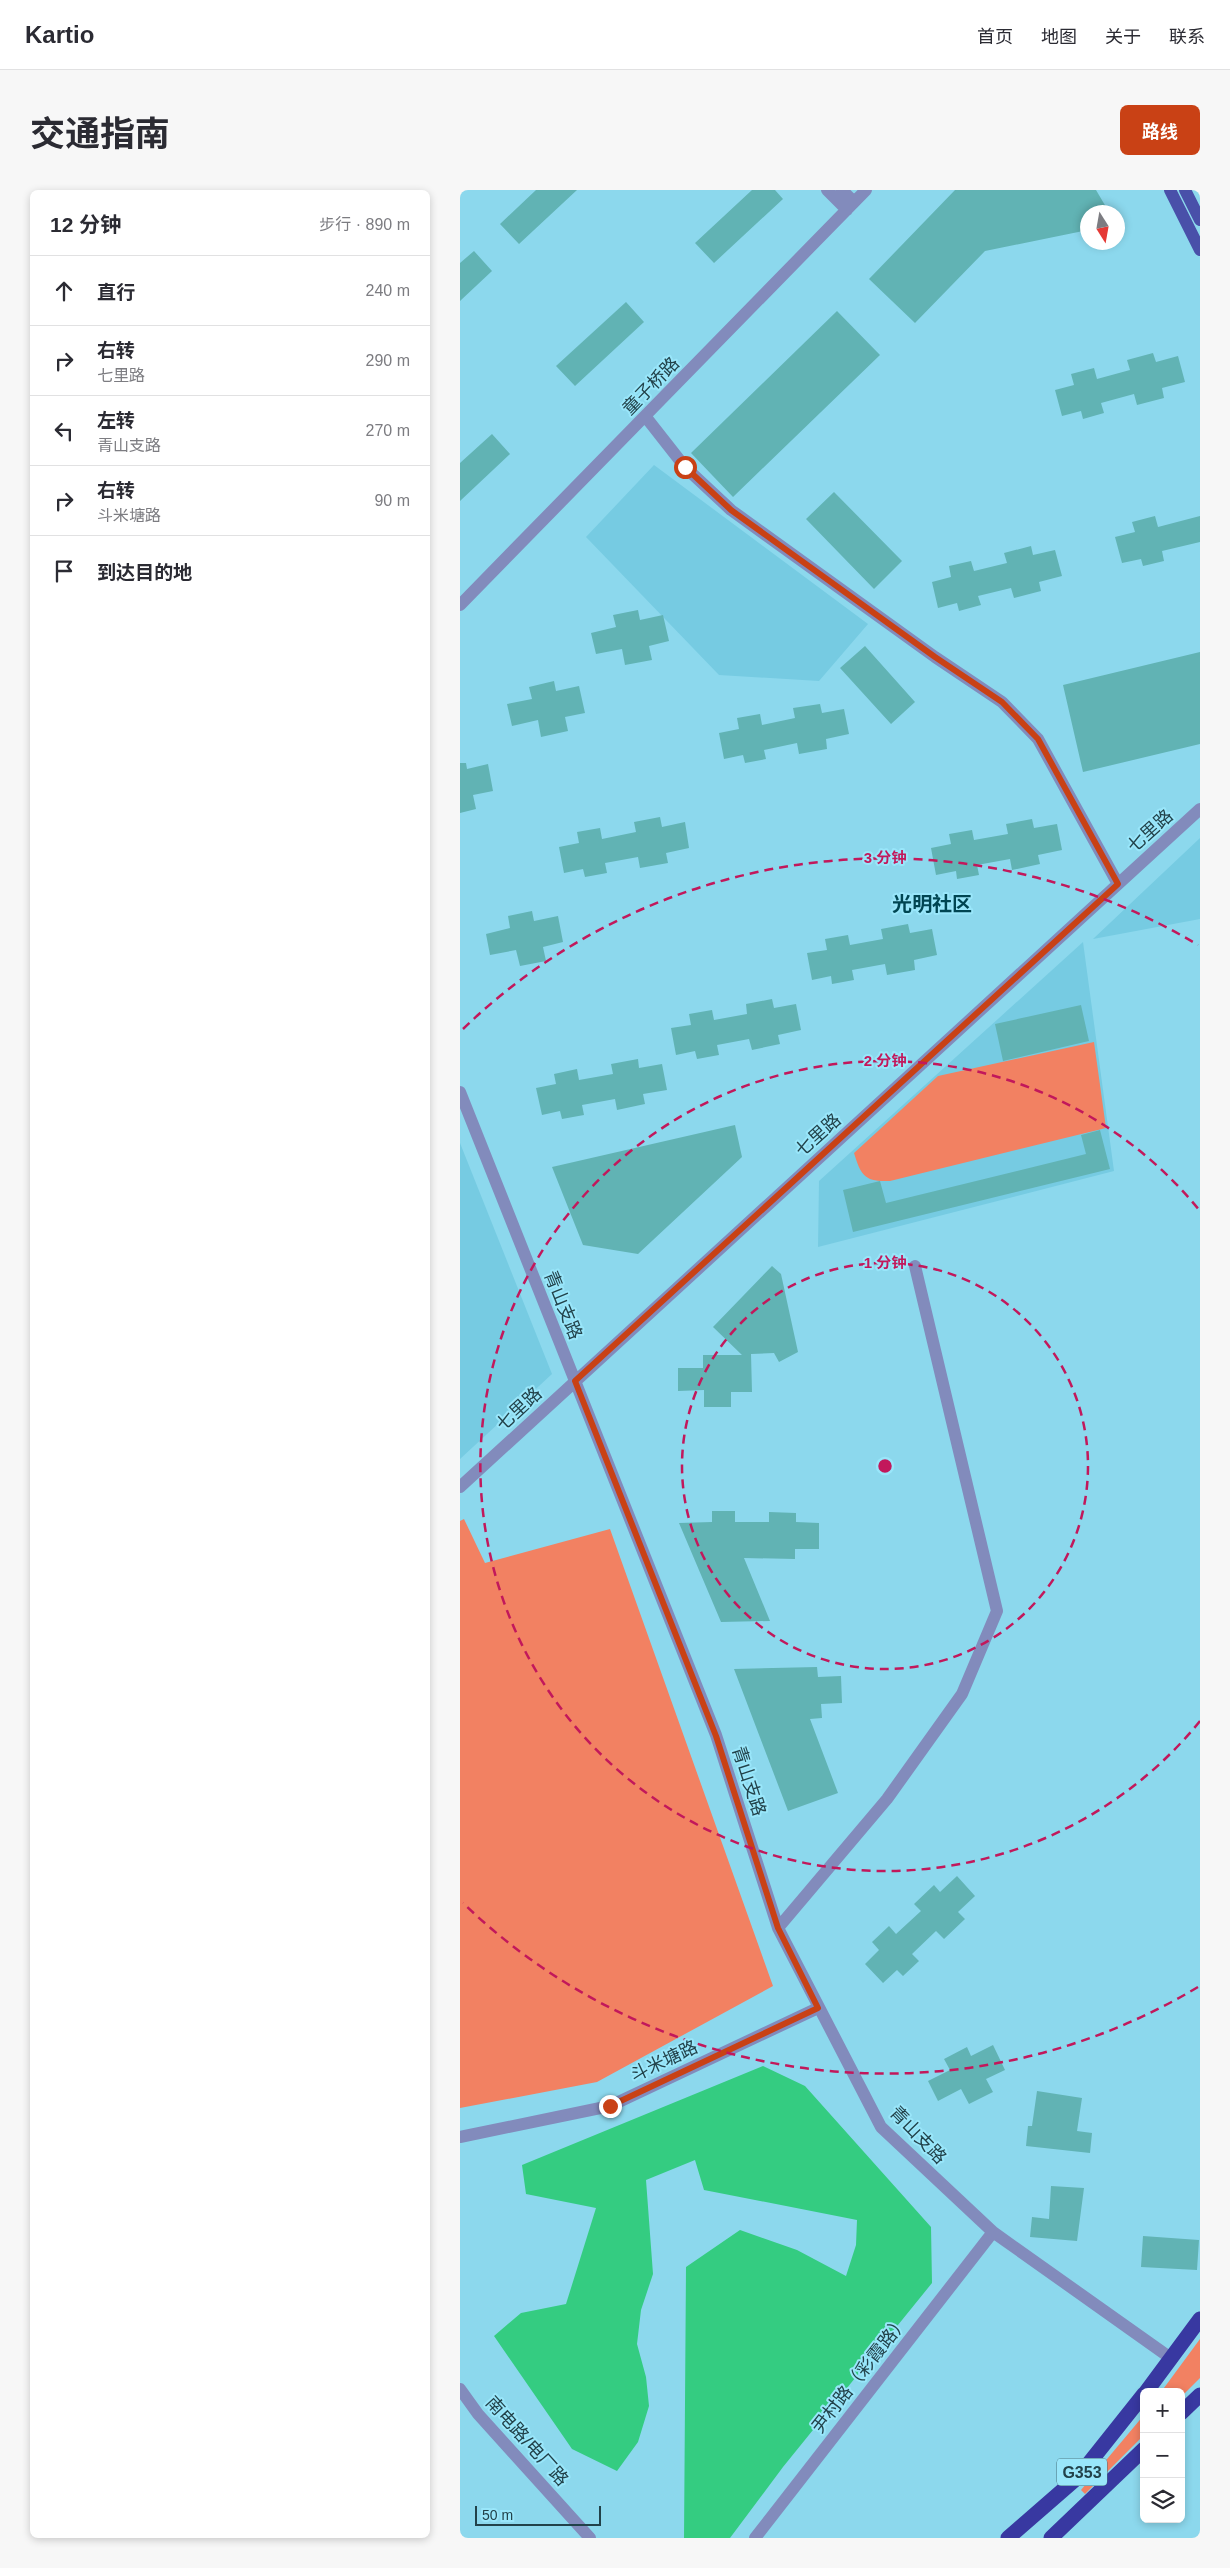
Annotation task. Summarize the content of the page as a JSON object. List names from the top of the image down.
{
  "streets": {
    "highway": ["G353"],
    "street": [
      "童子桥路",
      "七里路",
      "青山支路",
      "斗米塘路",
      "尹村路（彩霞路）",
      "南电路/电厂路"
    ]
  },
  "crossings": [
    ["七里路", "青山支路"],
    ["青山支路", "斗米塘路"],
    ["青山支路", "尹村路（彩霞路）"],
    ["青山支路", "G353"]
  ],
  "districts": ["光明社区"],
  "scale_bar": "50 m",
  "north": "bottom",
  "page": {
    "header": "Kartio",
    "nav": [
      "首页",
      "地图",
      "关于",
      "联系"
    ],
    "title": "交通指南",
    "buttons": "路线",
    "heading": ["12 分钟", "步行 · 890 m"],
    "list": [
      ["直行", "240 m"],
      ["右转", "七里路", "290 m"],
      ["左转", "青山支路", "270 m"],
      ["右转", "斗米塘路", "90 m"],
      "到达目的地"
    ],
    "map_buttons": ["+", "−"],
    "scale": "50 m"
  },
  "rings": ["3 分钟", "2 分钟", "1 分钟"]
}
